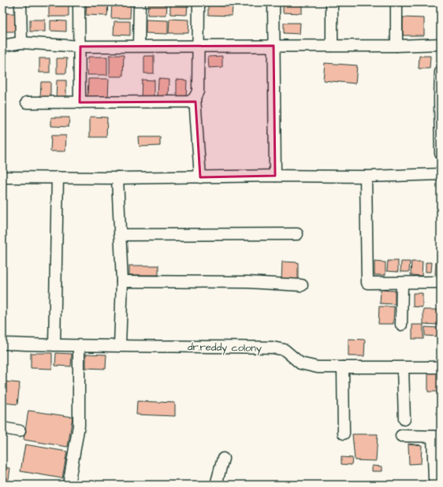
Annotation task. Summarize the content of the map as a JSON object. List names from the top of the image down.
{
  "streets": {
    "street": ["dr.reddy colony"]
  }
}
